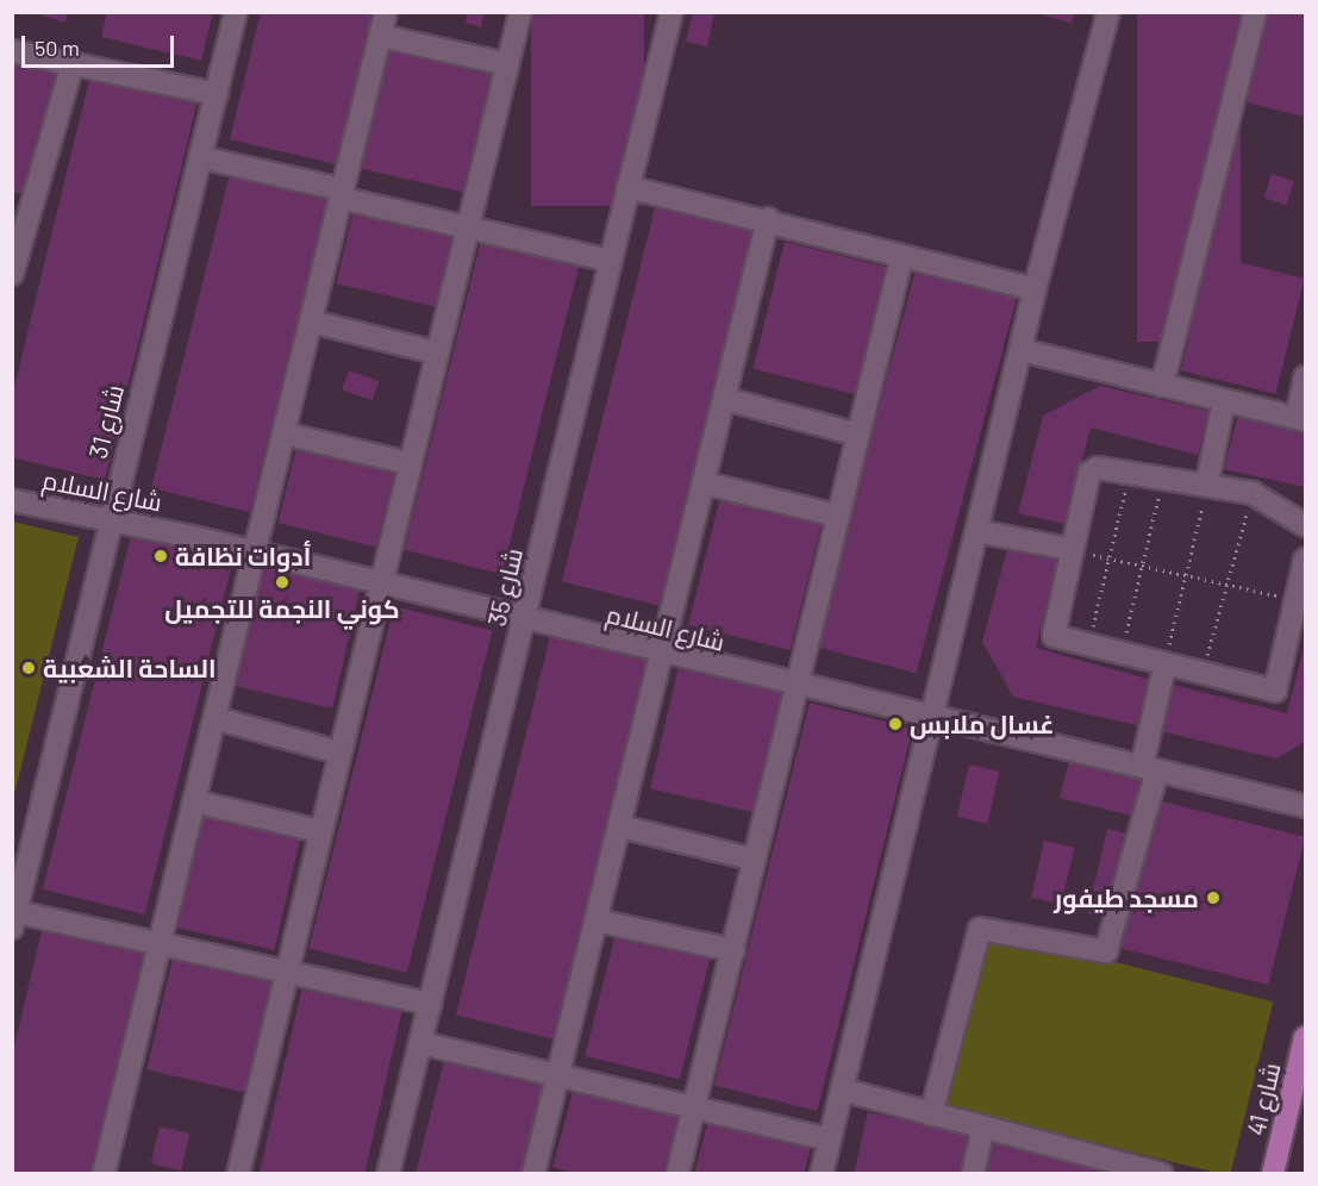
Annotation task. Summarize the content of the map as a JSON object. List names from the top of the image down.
{
  "streets": {
    "main road": ["شارع 41"],
    "street": ["شارع 31", "شارع السلام", "شارع 35"]
  },
  "crossings": [
    ["شارع 31", "شارع السلام"],
    ["شارع السلام", "شارع 35"]
  ],
  "places": [
    "أدوات نظافة",
    "كوني النجمة للتجميل",
    "الساحة الشعبية",
    "غسال ملابس",
    "مسجد طيفور"
  ],
  "scale_bar": "50 m"
}
